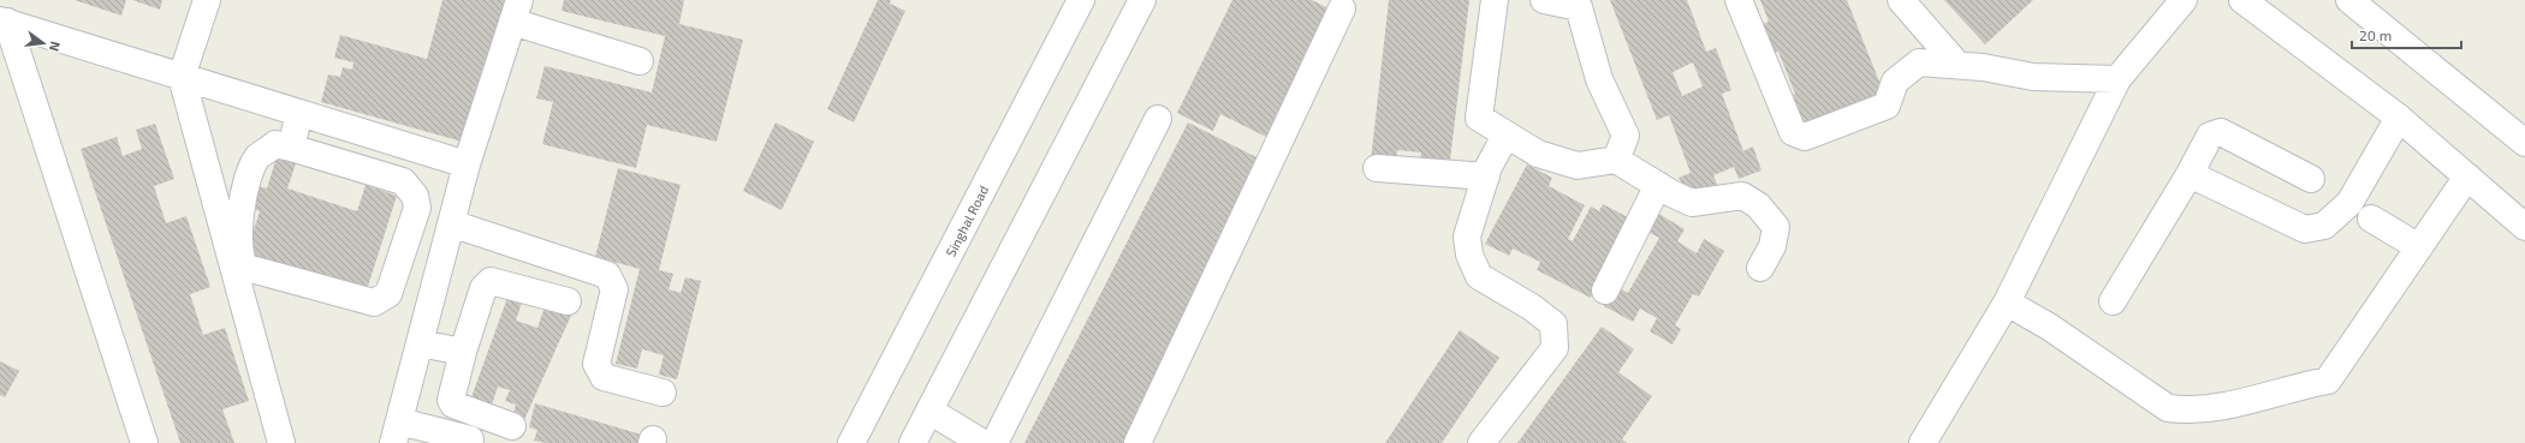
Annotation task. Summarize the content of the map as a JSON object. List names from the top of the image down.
{
  "streets": {
    "street": ["Singhal Road"]
  },
  "scale_bar": "20 m",
  "north": "right"
}
